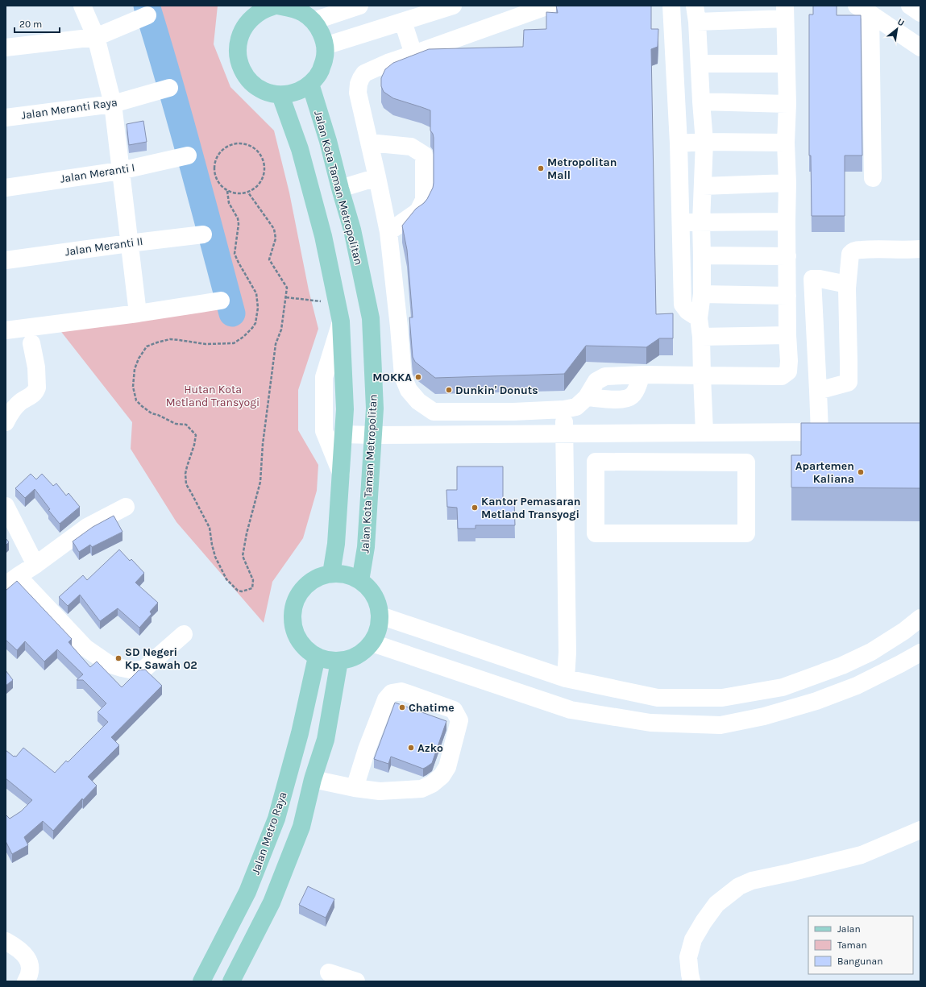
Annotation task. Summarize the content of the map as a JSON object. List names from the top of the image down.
{
  "streets": {
    "main road": ["Jalan Kota Taman Metropolitan", "Jalan Metro Raya"],
    "street": ["Jalan Meranti Raya", "Jalan Meranti I", "Jalan Meranti II"]
  },
  "crossings": [
    ["Jalan Kota Taman Metropolitan", "Jalan Metro Raya"]
  ],
  "parks": ["Hutan Kota Metland Transyogi"],
  "places": [
    "Metropolitan Mall",
    "MOKKA",
    "Dunkin' Donuts",
    "Apartemen Kaliana",
    "Kantor Pemasaran Metland Transyogi",
    "SD Negeri Kp. Sawah 02",
    "Chatime",
    "Azko"
  ],
  "legend": ["Jalan", "Taman", "Bangunan"],
  "scale_bar": "20 m",
  "north": "top right"
}
